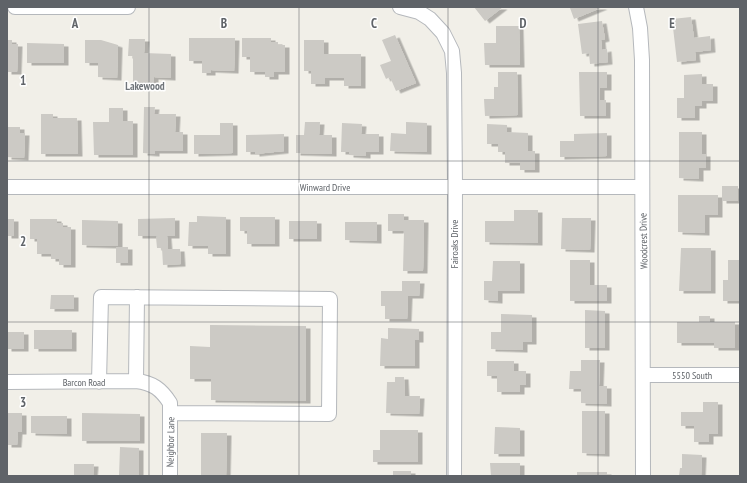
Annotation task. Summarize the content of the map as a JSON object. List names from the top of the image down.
{
  "streets": {
    "street": [
      "Winward Drive",
      "Woodcrest Drive",
      "Fairoaks Drive",
      "5550 South",
      "Barcon Road",
      "Neighbor Lane"
    ]
  },
  "crossings": [
    ["Winward Drive", "Woodcrest Drive"],
    ["Winward Drive", "Fairoaks Drive"],
    ["Woodcrest Drive", "5550 South"],
    ["Barcon Road", "Neighbor Lane"]
  ],
  "districts": ["Lakewood"],
  "grid": {
    "columns": [
      "A",
      "B",
      "C",
      "D",
      "E"
    ],
    "rows": ["1", "2", "3"]
  }
}
